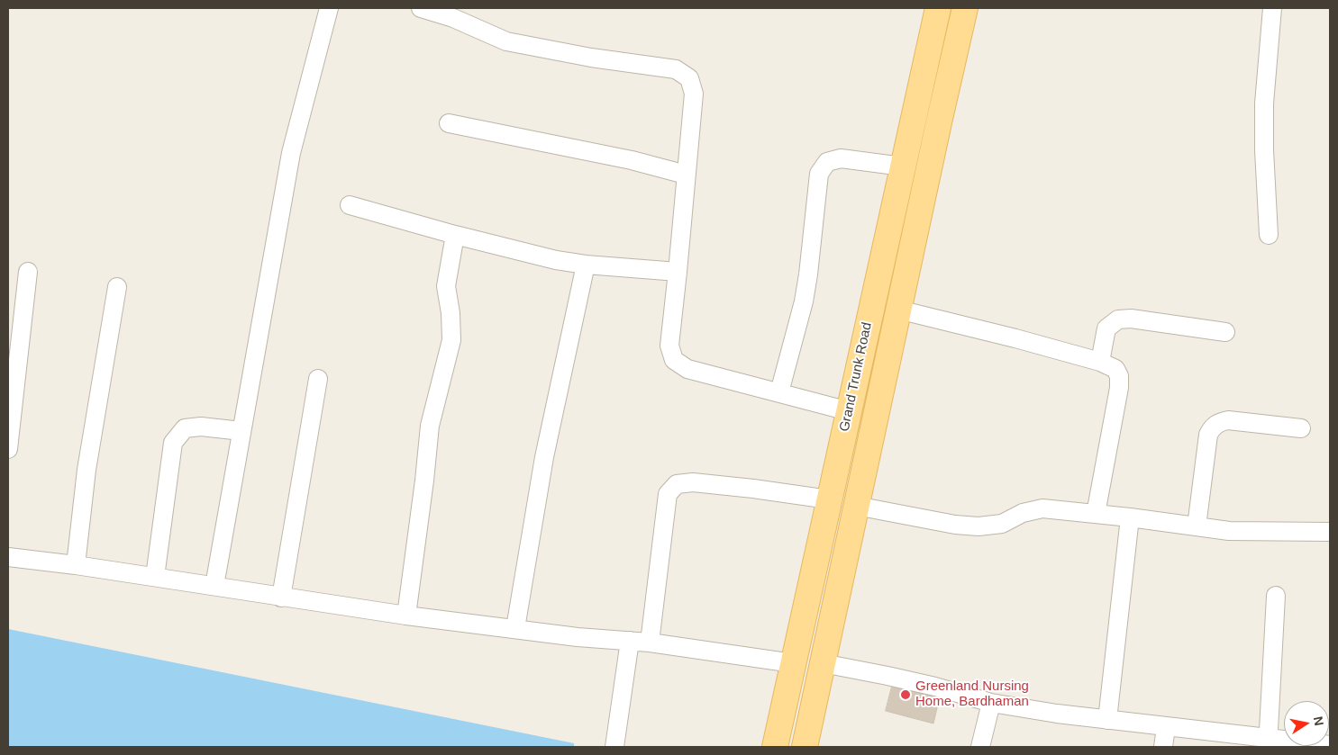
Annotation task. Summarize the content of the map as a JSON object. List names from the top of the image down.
{
  "streets": {
    "main road": ["Grand Trunk Road"]
  },
  "places": ["Greenland Nursing Home, Bardhaman"],
  "north": "right"
}
